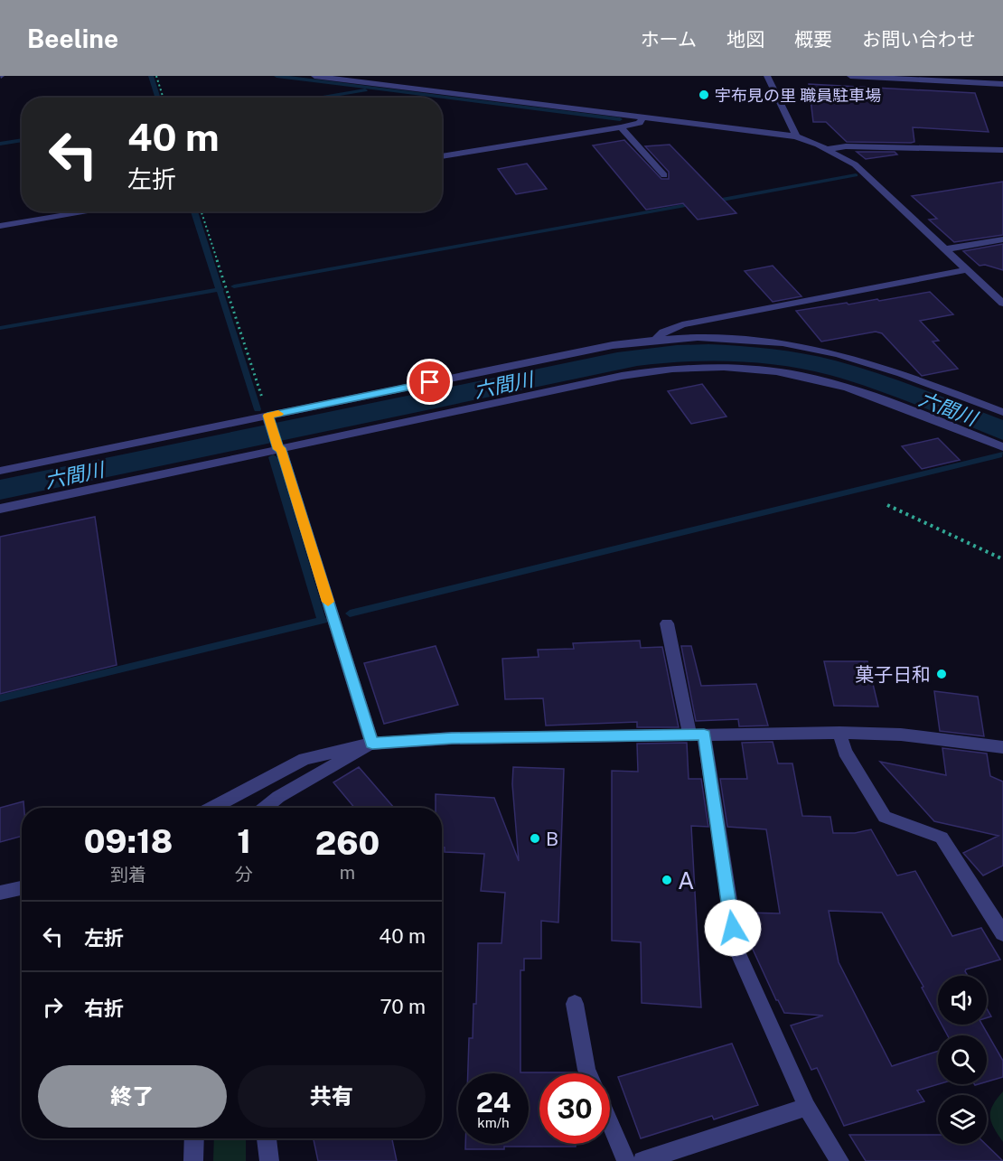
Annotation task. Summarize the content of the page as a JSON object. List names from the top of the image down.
{
  "water": ["六間川"],
  "places": [
    "宇布見の里 職員駐車場",
    "菓子日和",
    "B",
    "A"
  ],
  "page": {
    "header": "Beeline",
    "nav": [
      "ホーム",
      "地図",
      "概要",
      "お問い合わせ"
    ],
    "turn": ["40 m", "左折"],
    "eta": [
      "09:18",
      "到着",
      "1",
      "分",
      "260",
      "m"
    ],
    "list": [
      {
        "name": "左折",
        "value": "40 m"
      },
      {
        "name": "右折",
        "value": "70 m"
      }
    ],
    "buttons": ["終了", "共有"],
    "speed": "24 km/h",
    "limit": "30"
  }
}
